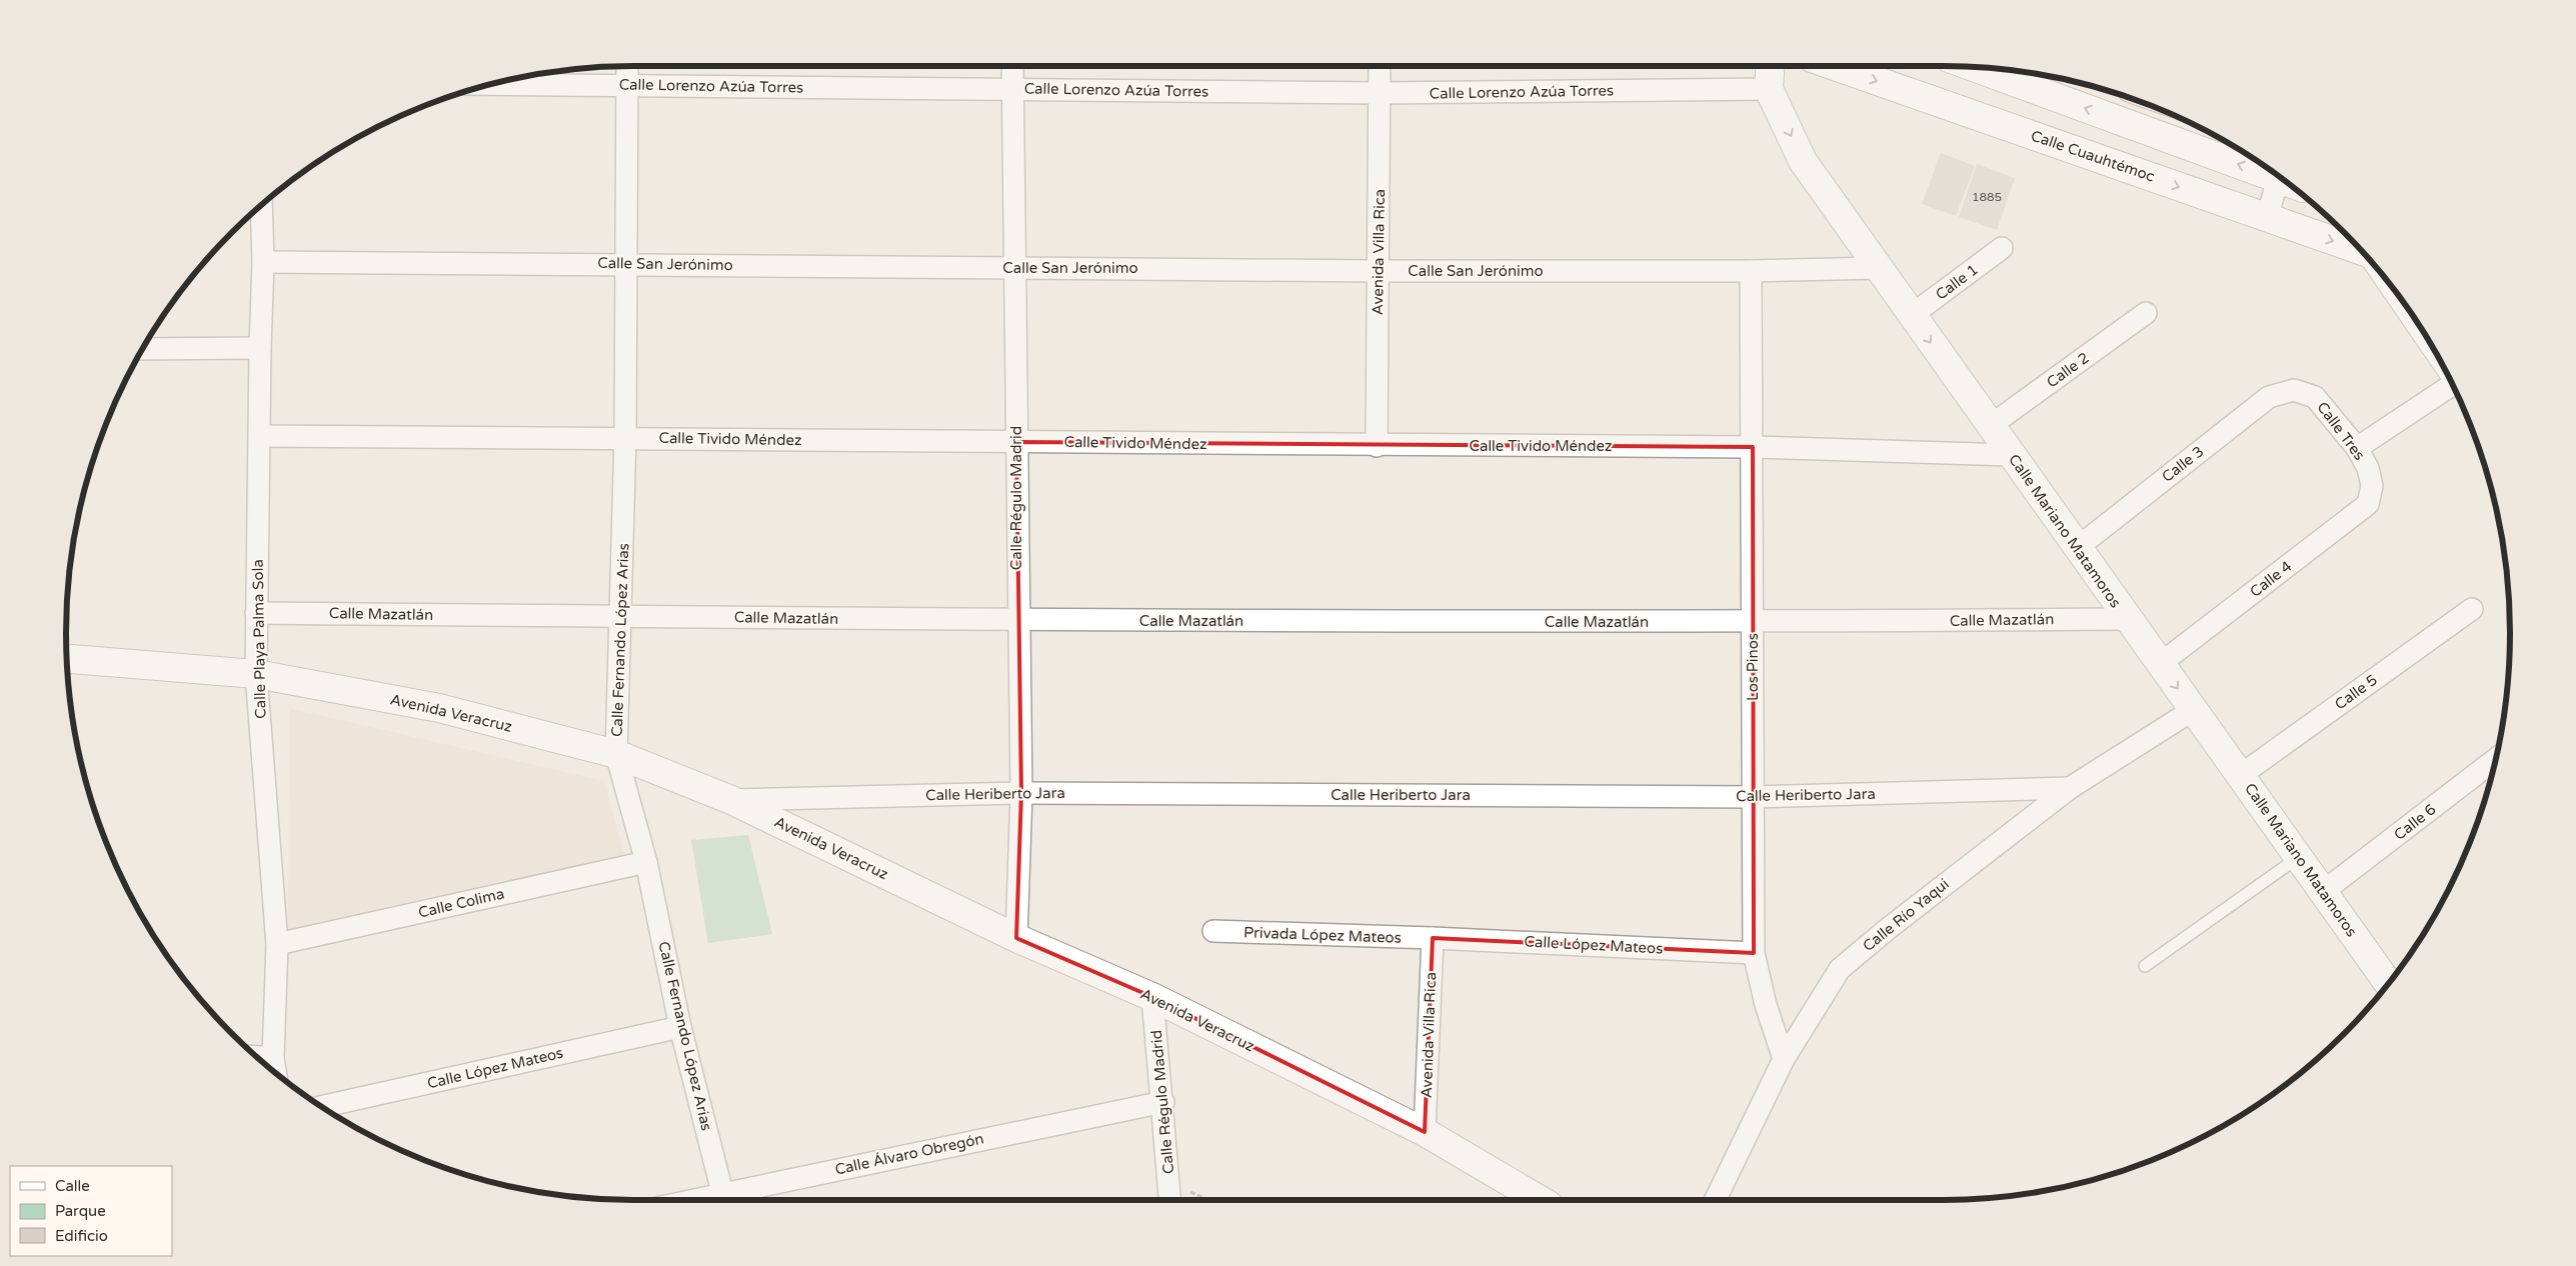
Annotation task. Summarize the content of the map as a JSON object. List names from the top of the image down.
{
  "streets": {
    "main road": ["Calle Cuauhtémoc", "Calle Mariano Matamoros", "Avenida Veracruz"],
    "street": [
      "Calle Lorenzo Azúa Torres",
      "Avenida Villa Rica",
      "Calle San Jerónimo",
      "Calle 1",
      "Calle 2",
      "Calle Tres",
      "Calle Tivido Méndez",
      "Calle 3",
      "Calle Régulo Madrid",
      "Calle 4",
      "Calle Mazatlán",
      "Calle Playa Palma Sola",
      "Calle Fernando López Arias",
      "Los Pinos",
      "Calle 5",
      "Calle Heriberto Jara",
      "Calle 6",
      "Calle Colima",
      "Calle Río Yaqui",
      "Privada López Mateos",
      "Calle López Mateos",
      "Calle Álvaro Obregón"
    ]
  },
  "crossings": [
    ["Calle Lorenzo Azúa Torres", "Avenida Villa Rica"],
    ["Calle Lorenzo Azúa Torres", "Calle Régulo Madrid"],
    ["Calle Lorenzo Azúa Torres", "Calle Mariano Matamoros"],
    ["Calle Lorenzo Azúa Torres", "Calle Fernando López Arias"],
    ["Avenida Villa Rica", "Calle San Jerónimo"],
    ["Avenida Villa Rica", "Calle Tivido Méndez"],
    ["Avenida Villa Rica", "Avenida Veracruz"],
    ["Avenida Villa Rica", "Privada López Mateos"],
    ["Avenida Villa Rica", "Calle López Mateos"],
    ["Calle San Jerónimo", "Calle Régulo Madrid"],
    ["Calle San Jerónimo", "Calle Mariano Matamoros"],
    ["Calle San Jerónimo", "Calle Playa Palma Sola"],
    ["Calle San Jerónimo", "Calle Fernando López Arias"],
    ["Calle San Jerónimo", "Los Pinos"],
    ["Calle 1", "Calle Mariano Matamoros"],
    ["Calle 2", "Calle Mariano Matamoros"],
    ["Calle Tres", "Calle 3"],
    ["Calle Tres", "Calle 4"],
    ["Calle Tivido Méndez", "Calle Régulo Madrid"],
    ["Calle Tivido Méndez", "Calle Mariano Matamoros"],
    ["Calle Tivido Méndez", "Calle Playa Palma Sola"],
    ["Calle Tivido Méndez", "Calle Fernando López Arias"],
    ["Calle Tivido Méndez", "Los Pinos"],
    ["Calle 3", "Calle Mariano Matamoros"],
    ["Calle Régulo Madrid", "Calle Mazatlán"],
    ["Calle Régulo Madrid", "Avenida Veracruz"],
    ["Calle Régulo Madrid", "Calle Heriberto Jara"],
    ["Calle Régulo Madrid", "Calle Álvaro Obregón"],
    ["Calle Mariano Matamoros", "Calle 4"],
    ["Calle Mariano Matamoros", "Calle Mazatlán"],
    ["Calle Mariano Matamoros", "Calle 5"],
    ["Calle Mariano Matamoros", "Calle 6"],
    ["Calle Mariano Matamoros", "Calle Río Yaqui"],
    ["Calle Mazatlán", "Calle Playa Palma Sola"],
    ["Calle Mazatlán", "Calle Fernando López Arias"],
    ["Calle Mazatlán", "Los Pinos"],
    ["Calle Playa Palma Sola", "Avenida Veracruz"],
    ["Calle Playa Palma Sola", "Calle Colima"],
    ["Calle Fernando López Arias", "Avenida Veracruz"],
    ["Calle Fernando López Arias", "Calle Colima"],
    ["Calle Fernando López Arias", "Calle López Mateos"],
    ["Calle Fernando López Arias", "Calle Álvaro Obregón"],
    ["Los Pinos", "Calle Heriberto Jara"],
    ["Los Pinos", "Calle Río Yaqui"],
    ["Los Pinos", "Calle López Mateos"],
    ["Avenida Veracruz", "Calle Heriberto Jara"],
    ["Calle Heriberto Jara", "Calle Río Yaqui"],
    ["Privada López Mateos", "Calle López Mateos"]
  ],
  "one_way": ["Calle Mariano Matamoros"],
  "house_numbers": ["1885"],
  "legend": ["Calle", "Parque", "Edificio"]
}
